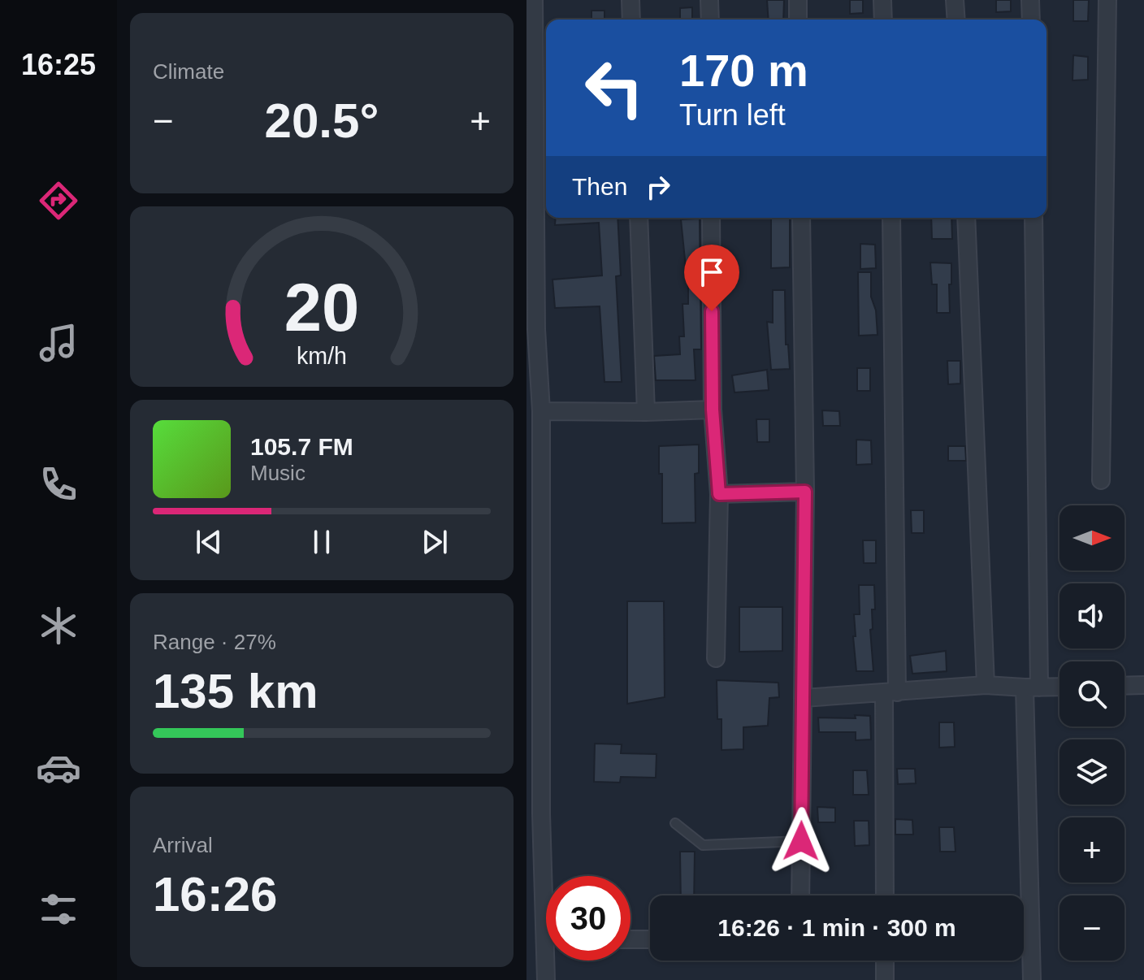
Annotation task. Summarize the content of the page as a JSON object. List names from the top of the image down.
{
  "north": "right",
  "page": {
    "tabs": "16:25",
    "tile": [
      "Climate",
      ["Range · 27%", "135 km"],
      ["Arrival", "16:26"]
    ],
    "turn": ["170 m", "Turn left"],
    "heat": ["−", "20.5°", "+"],
    "then": "Then",
    "song": ["105.7 FM", "Music"],
    "map_buttons": ["+", "−"],
    "limit": "30",
    "trip": "16:26 · 1 min · 300 m",
    "gauge": ["20", "km/h"]
  }
}
